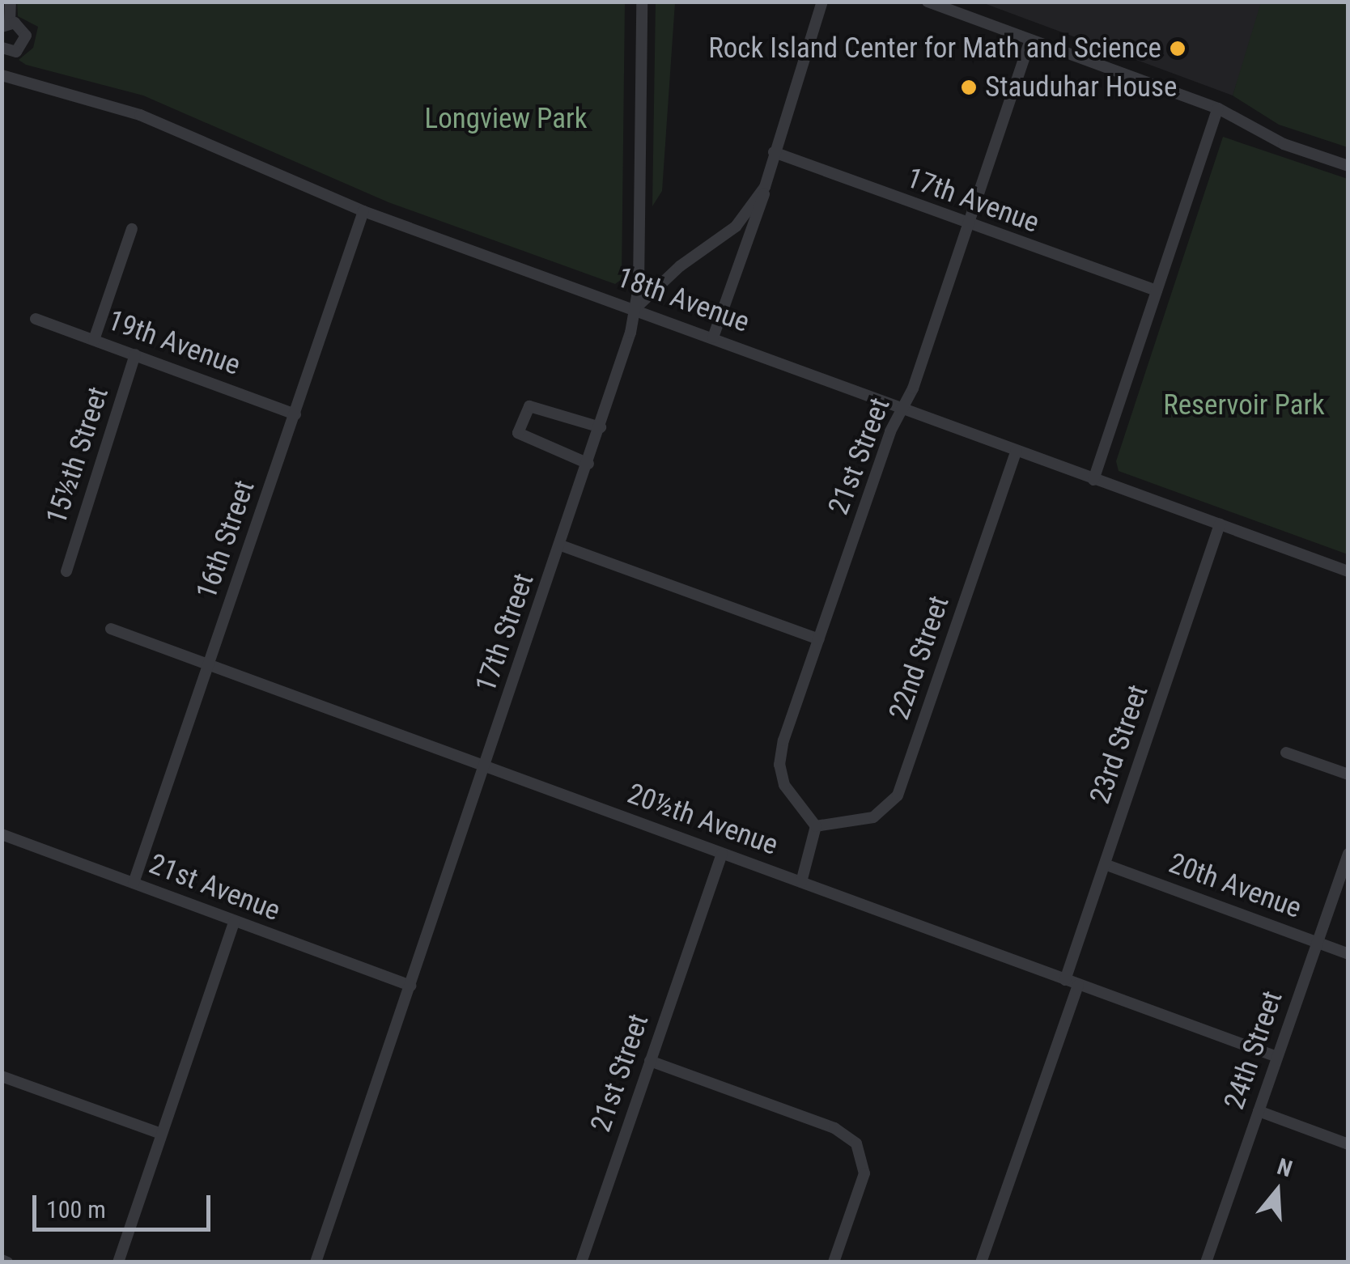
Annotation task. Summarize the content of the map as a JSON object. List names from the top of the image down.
{
  "streets": {
    "street": [
      "17th Avenue",
      "18th Avenue",
      "19th Avenue",
      "15½th Street",
      "21st Street",
      "16th Street",
      "17th Street",
      "22nd Street",
      "23rd Street",
      "20½th Avenue",
      "20th Avenue",
      "21st Avenue",
      "24th Street"
    ]
  },
  "crossings": [
    ["17th Avenue", "21st Street"],
    ["18th Avenue", "21st Street"],
    ["18th Avenue", "16th Street"],
    ["18th Avenue", "17th Street"],
    ["18th Avenue", "22nd Street"],
    ["18th Avenue", "23rd Street"],
    ["19th Avenue", "15½th Street"],
    ["19th Avenue", "16th Street"],
    ["21st Street", "22nd Street"],
    ["21st Street", "20½th Avenue"],
    ["16th Street", "20½th Avenue"],
    ["16th Street", "21st Avenue"],
    ["17th Street", "20½th Avenue"],
    ["17th Street", "21st Avenue"],
    ["23rd Street", "20½th Avenue"],
    ["23rd Street", "20th Avenue"],
    ["20½th Avenue", "24th Street"],
    ["20th Avenue", "24th Street"]
  ],
  "parks": ["Longview Park", "Reservoir Park"],
  "places": ["Rock Island Center for Math and Science", "Stauduhar House"],
  "scale_bar": "100 m",
  "north": "top"
}
